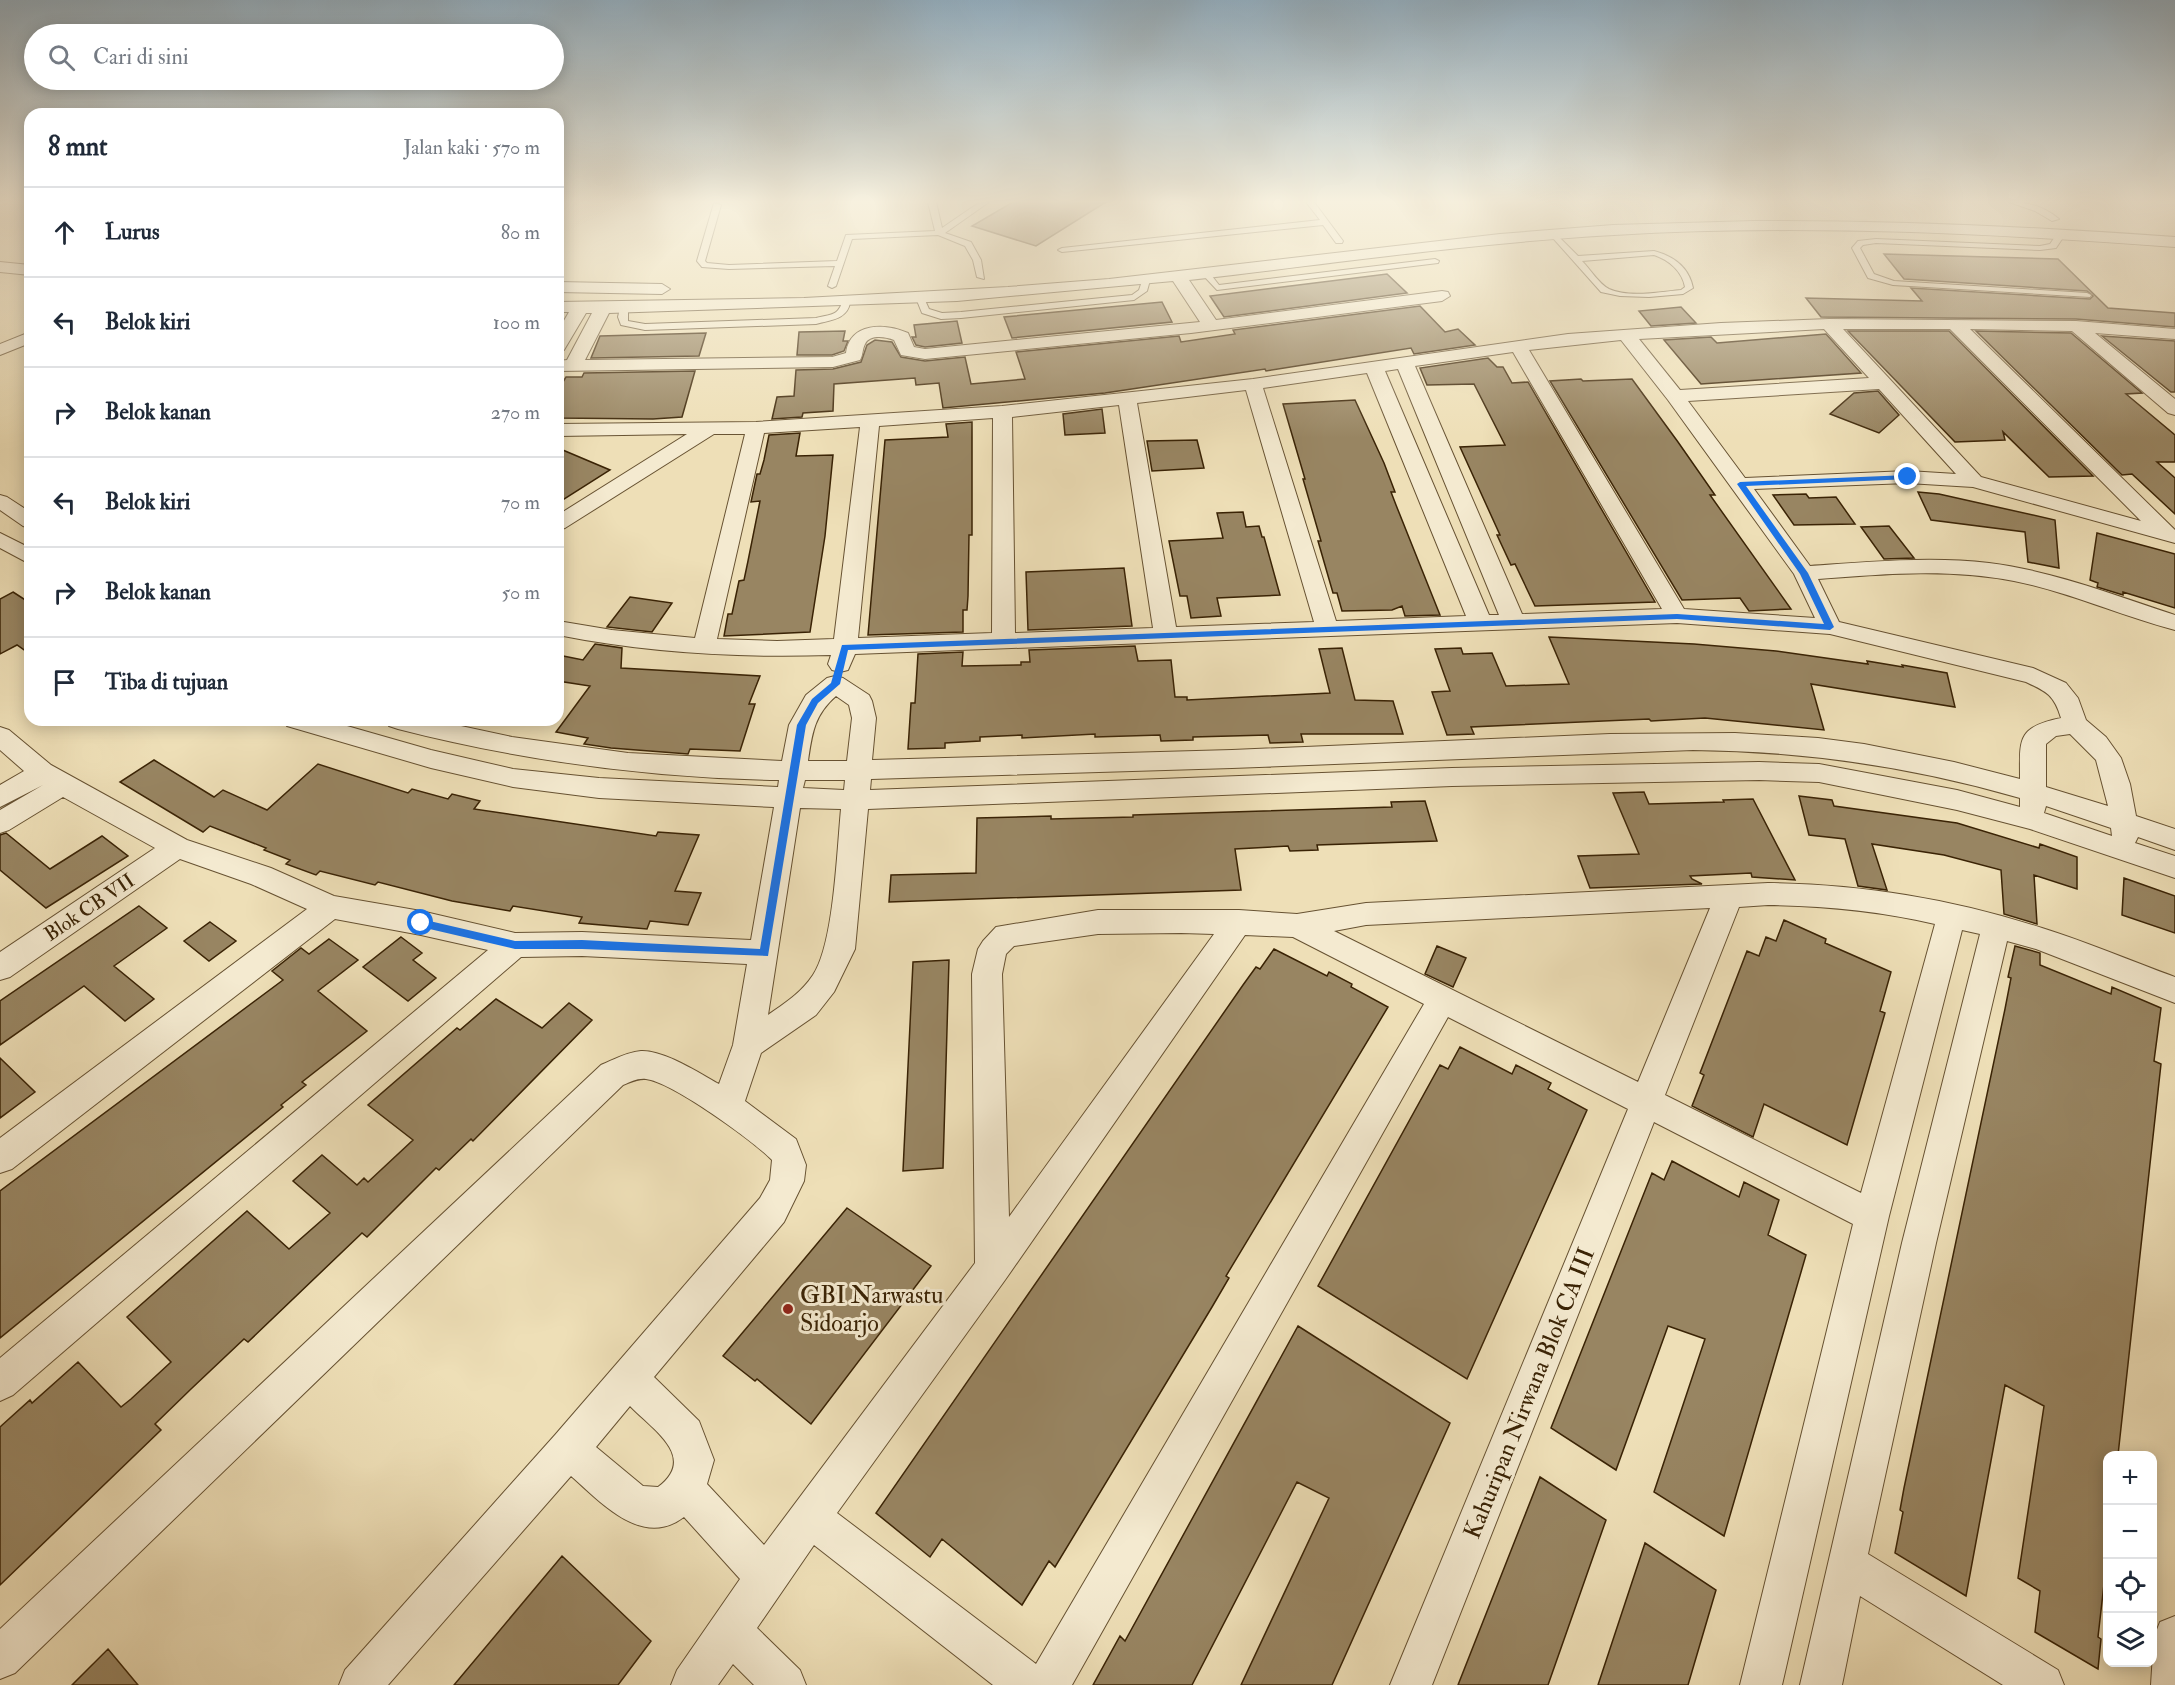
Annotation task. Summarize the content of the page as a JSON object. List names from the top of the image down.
{
  "streets": {
    "street": ["Blok CB VII", "Kahuripan Nirwana Blok CA III"]
  },
  "places": ["GBI Narwastu Sidoarjo"],
  "page": {
    "search": "Cari di sini",
    "heading": ["8 mnt", "Jalan kaki · 570 m"],
    "list": [
      ["Lurus", "80 m"],
      ["Belok kiri", "100 m"],
      ["Belok kanan", "270 m"],
      ["Belok kiri", "70 m"],
      ["Belok kanan", "50 m"],
      "Tiba di tujuan"
    ],
    "map_buttons": ["+", "−"]
  }
}
